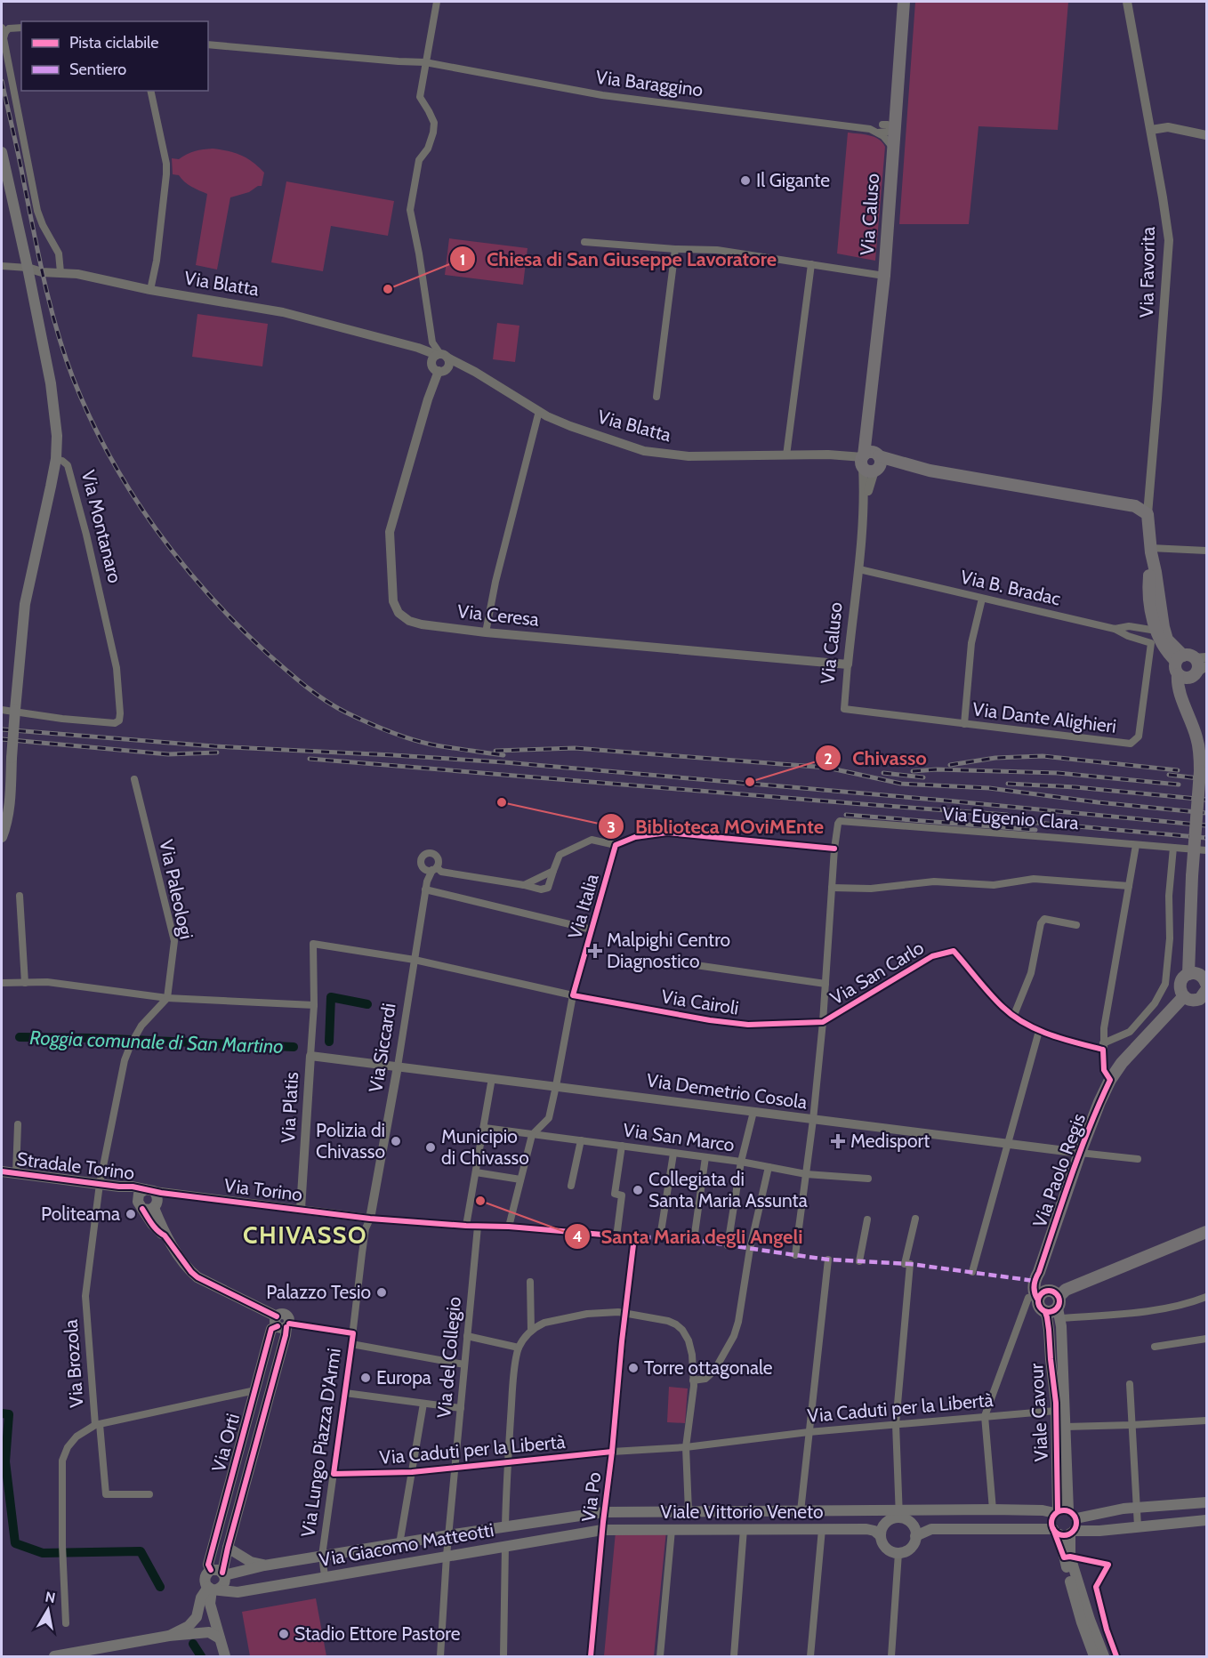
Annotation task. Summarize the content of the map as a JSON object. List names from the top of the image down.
{
  "streets": {
    "main road": [
      "Via Caluso",
      "Via Montanaro",
      "Stradale Torino",
      "Via Paolo Regis",
      "Viale Cavour",
      "Via Orti",
      "Viale Vittorio Veneto",
      "Via Giacomo Matteotti"
    ],
    "street": [
      "Via Baraggino",
      "Via Favorita",
      "Via Blatta",
      "Via B. Bradac",
      "Via Ceresa",
      "Via Dante Alighieri",
      "Via Eugenio Clara",
      "Via Paleologi",
      "Via Italia",
      "Via San Carlo",
      "Via Cairoli",
      "Via Siccardi",
      "Via Demetrio Cosola",
      "Via Platis",
      "Via San Marco",
      "Via Torino",
      "Via del Collegio",
      "Via Brozola",
      "Via Caduti per la Libertà",
      "Via Lungo Piazza D'Armi",
      "Via Po"
    ]
  },
  "crossings": [
    ["Via Baraggino", "Via Caluso"],
    ["Via Caluso", "Via Blatta"],
    ["Via Caluso", "Via B. Bradac"],
    ["Via Caluso", "Via Ceresa"],
    ["Via Caluso", "Via Dante Alighieri"],
    ["Via Blatta", "Via Montanaro"],
    ["Via Blatta", "Via Ceresa"],
    ["Via B. Bradac", "Via Dante Alighieri"],
    ["Via Italia", "Via Cairoli"],
    ["Via Italia", "Via Demetrio Cosola"],
    ["Via Italia", "Via San Marco"],
    ["Via San Carlo", "Via Cairoli"],
    ["Via Cairoli", "Via Siccardi"],
    ["Via Cairoli", "Via Platis"],
    ["Via Siccardi", "Via Demetrio Cosola"],
    ["Via Siccardi", "Via Torino"],
    ["Via Siccardi", "Via Lungo Piazza D'Armi"],
    ["Via Demetrio Cosola", "Via Platis"],
    ["Via Demetrio Cosola", "Via Paolo Regis"],
    ["Via Platis", "Via Torino"],
    ["Stradale Torino", "Via Torino"],
    ["Stradale Torino", "Via Brozola"],
    ["Via Torino", "Via Lungo Piazza D'Armi"],
    ["Via del Collegio", "Via Caduti per la Libertà"],
    ["Via del Collegio", "Via Giacomo Matteotti"],
    ["Via Caduti per la Libertà", "Viale Cavour"],
    ["Via Caduti per la Libertà", "Via Lungo Piazza D'Armi"],
    ["Via Caduti per la Libertà", "Via Po"],
    ["Via Orti", "Via Giacomo Matteotti"],
    ["Via Lungo Piazza D'Armi", "Via Giacomo Matteotti"],
    ["Via Po", "Viale Vittorio Veneto"],
    ["Via Po", "Via Giacomo Matteotti"],
    ["Viale Vittorio Veneto", "Via Giacomo Matteotti"]
  ],
  "districts": ["CHIVASSO"],
  "water": ["Roggia comunale di San Martino"],
  "places": {
    "other": [
      "Il Gigante",
      "Chiesa di San Giuseppe Lavoratore",
      "Chivasso",
      "Biblioteca MOviMEnte",
      "Polizia di Chivasso",
      "Municipio di Chivasso",
      "Collegiata di Santa Maria Assunta",
      "Santa Maria degli Angeli",
      "Politeama",
      "Palazzo Tesio",
      "Torre ottagonale",
      "Europa",
      "Stadio Ettore Pastore"
    ],
    "health": ["Malpighi Centro Diagnostico", "Medisport"]
  },
  "legend": ["Pista ciclabile", "Sentiero"],
  "north": "top"
}
